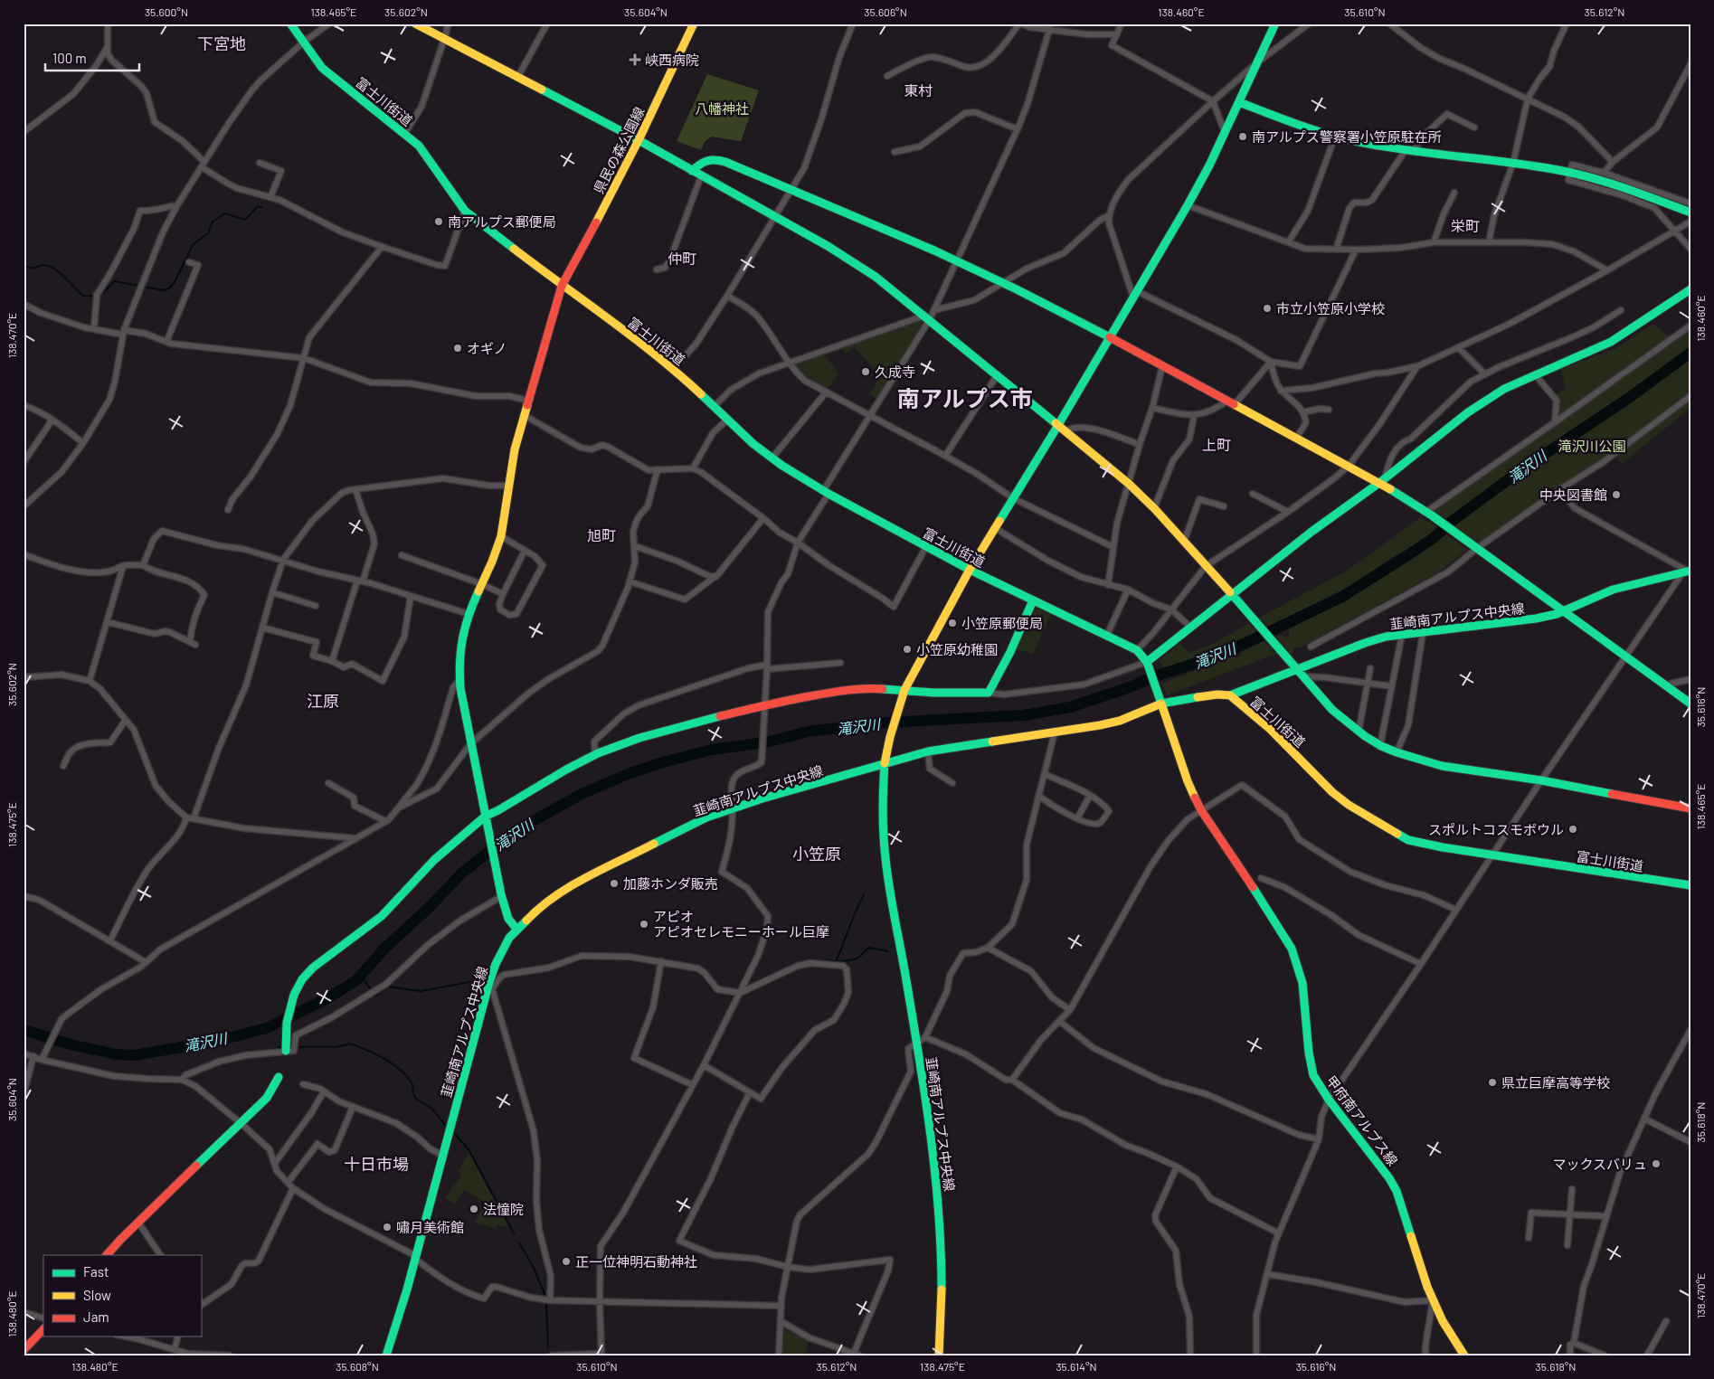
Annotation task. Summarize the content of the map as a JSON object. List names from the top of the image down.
{
  "streets": {
    "street": [
      "富士川街道",
      "県民の森公園線",
      "韮崎南アルプス中央線",
      "甲府南アルプス線"
    ]
  },
  "crossings": [
    ["富士川街道", "県民の森公園線"],
    ["富士川街道", "韮崎南アルプス中央線"],
    ["富士川街道", "甲府南アルプス線"],
    ["県民の森公園線", "韮崎南アルプス中央線"],
    ["韮崎南アルプス中央線", "甲府南アルプス線"]
  ],
  "districts": [
    "下宮地",
    "東村",
    "栄町",
    "仲町",
    "南アルプス市",
    "上町",
    "旭町",
    "江原",
    "小笠原",
    "十日市場"
  ],
  "water": ["滝沢川"],
  "parks": ["八幡神社", "滝沢川公園"],
  "places": {
    "health": ["峡西病院"],
    "other": [
      "南アルプス警察署小笠原駐在所",
      "南アルプス郵便局",
      "市立小笠原小学校",
      "オギノ",
      "久成寺",
      "中央図書館",
      "小笠原郵便局",
      "小笠原幼稚園",
      "スポルトコスモボウル",
      "加藤ホンダ販売",
      "アピオ アピオセレモニーホール巨摩",
      "県立巨摩高等学校",
      "マックスバリュ",
      "法憧院",
      "嘯月美術館",
      "正一位神明石動神社"
    ]
  },
  "legend": ["Fast", "Slow", "Jam"],
  "scale_bar": "100 m",
  "coordinates": [
    "35.600°N",
    "138.465°E",
    "35.602°N",
    "35.604°N",
    "35.606°N",
    "138.460°E",
    "35.610°N",
    "35.612°N",
    "138.470°E",
    "35.616°N",
    "138.475°E",
    "35.618°N",
    "138.480°E",
    "35.608°N",
    "35.614°N"
  ]
}
